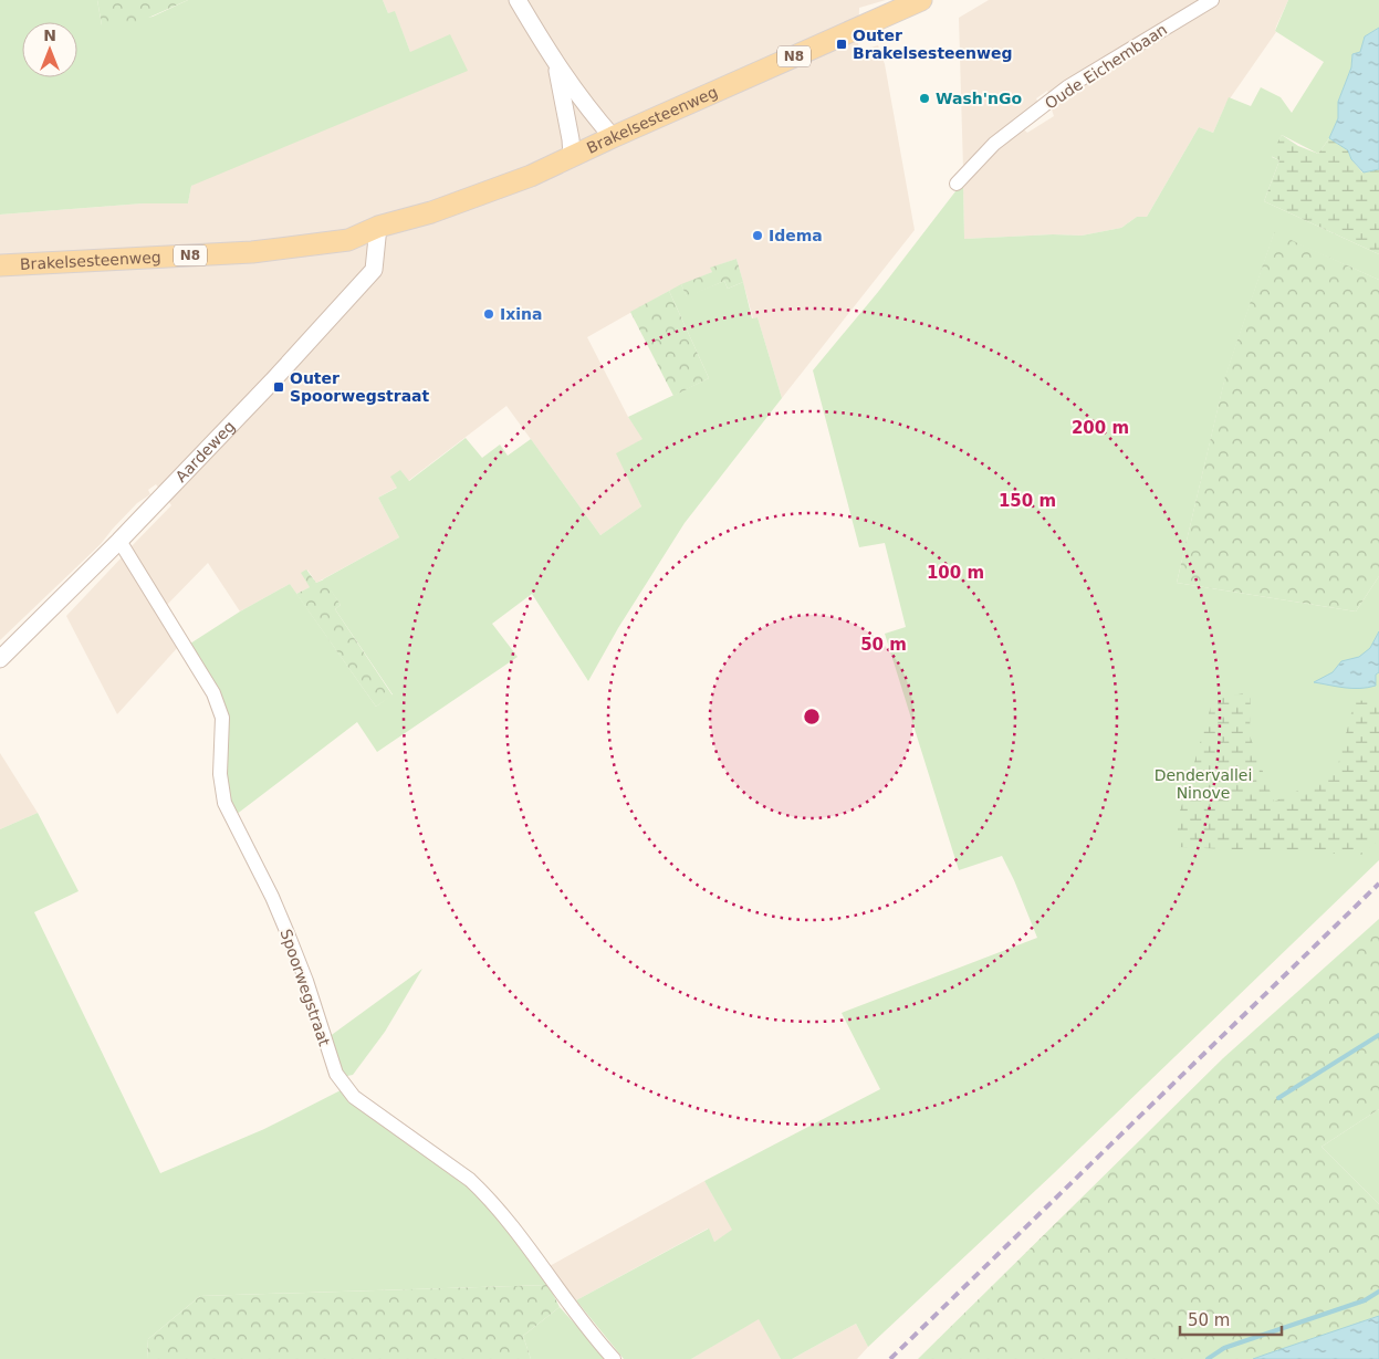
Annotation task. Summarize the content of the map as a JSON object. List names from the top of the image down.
{
  "streets": {
    "main road": ["N8", "Brakelsesteenweg"],
    "street": ["Oude Eichembaan", "Aardeweg", "Spoorwegstraat"]
  },
  "crossings": [
    ["Brakelsesteenweg", "Aardeweg"],
    ["Aardeweg", "Spoorwegstraat"]
  ],
  "parks": ["Dendervallei Ninove"],
  "places": {
    "transit": ["Outer Brakelsesteenweg", "Outer Spoorwegstraat"],
    "other": ["Wash'nGo", "Idema", "Ixina"]
  },
  "scale_bar": "50 m",
  "north": "top",
  "rings": [
    "200 m",
    "150 m",
    "100 m",
    "50 m"
  ]
}
